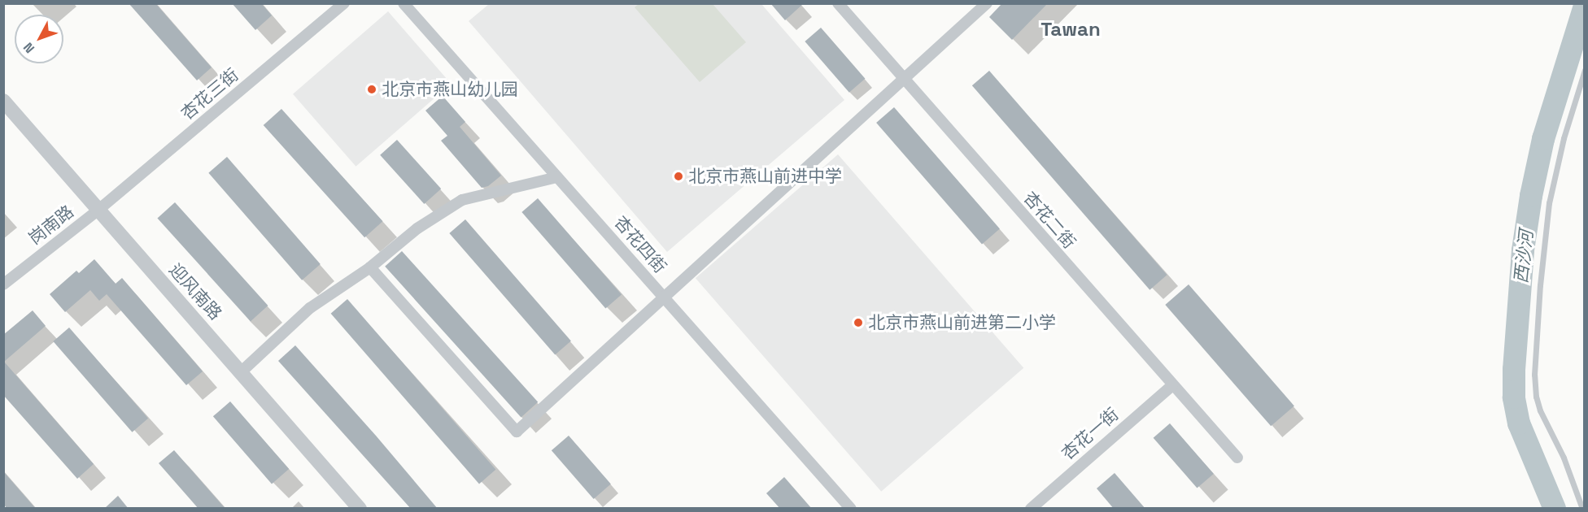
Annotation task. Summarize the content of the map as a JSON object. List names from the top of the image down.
{
  "streets": {
    "street": [
      "杏花三街",
      "杏花二街",
      "岗南路",
      "杏花四街",
      "迎风南路",
      "杏花一街"
    ]
  },
  "crossings": [
    ["杏花三街", "岗南路"],
    ["杏花三街", "迎风南路"],
    ["杏花二街", "杏花一街"],
    ["岗南路", "迎风南路"]
  ],
  "districts": ["Tawan"],
  "water": ["西沙河"],
  "places": ["北京市燕山幼儿园", "北京市燕山前进中学", "北京市燕山前进第二小学"],
  "north": "bottom left"
}
